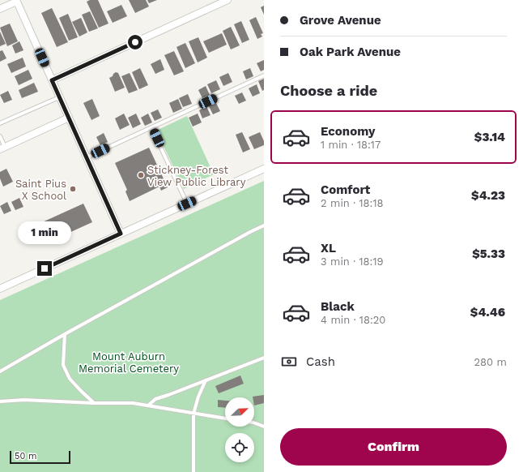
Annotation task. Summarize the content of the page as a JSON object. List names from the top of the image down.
{
  "parks": ["Mount Auburn Memorial Cemetery"],
  "places": ["Stickney-Forest View Public Library", "Saint Pius X School"],
  "scale_bar": "50 m",
  "north": "top right",
  "page": {
    "banner": ["Grove Avenue", "Oak Park Avenue"],
    "heading": "Choose a ride",
    "list": [
      {
        "name": "Economy",
        "note": "1 min · 18:17",
        "value": "$3.14"
      },
      {
        "name": "Comfort",
        "note": "2 min · 18:18",
        "value": "$4.23"
      },
      {
        "name": "XL",
        "note": "3 min · 18:19",
        "value": "$5.33"
      },
      {
        "name": "Black",
        "note": "4 min · 18:20",
        "value": "$4.46"
      }
    ],
    "bubble": "1 min",
    "pay": ["Cash", "280 m"],
    "buttons": "Confirm",
    "scale": "50 m"
  }
}
